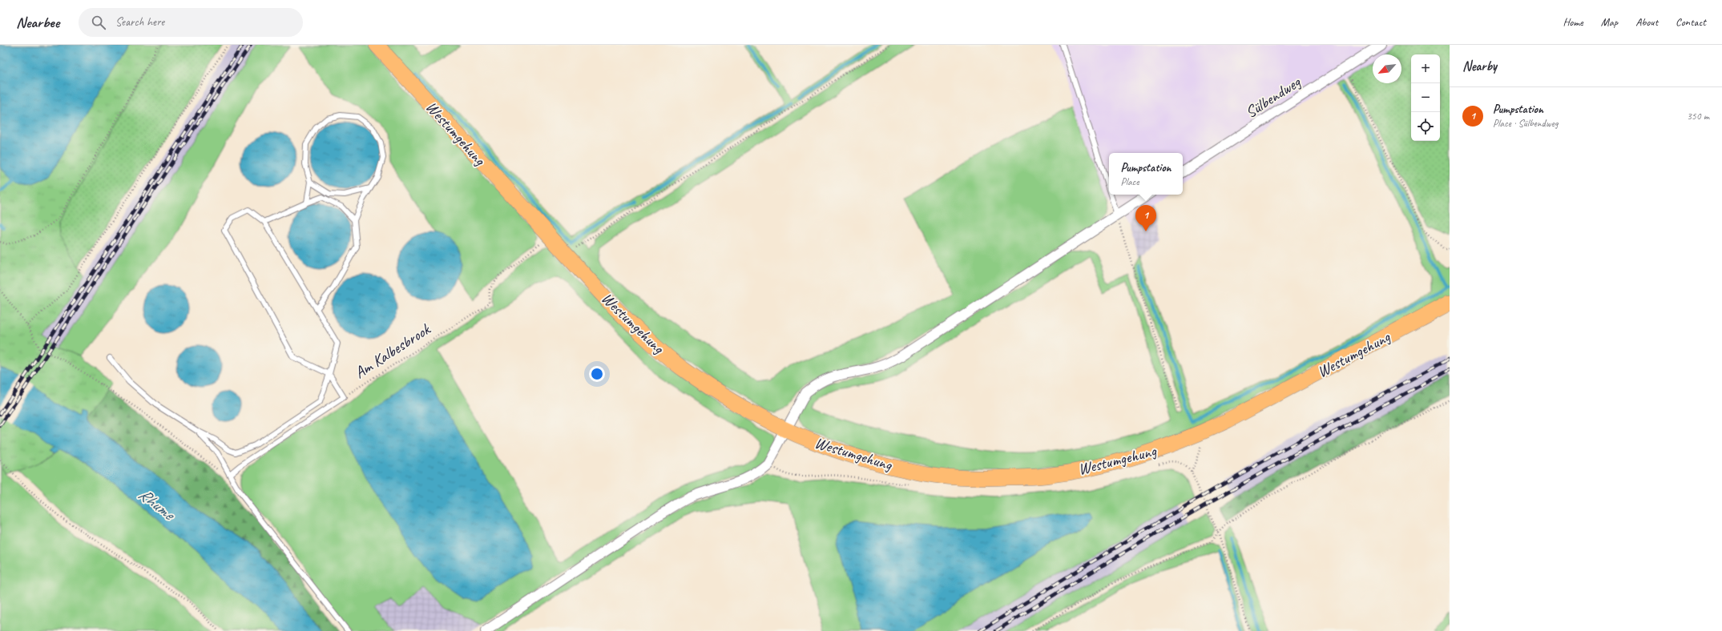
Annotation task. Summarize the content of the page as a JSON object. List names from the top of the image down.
{
  "streets": {
    "main road": ["Westumgehung"],
    "street": ["Sülbendweg"],
    "lane": ["Am Kalbesbrook"]
  },
  "crossings": [
    ["Westumgehung", "Am Kalbesbrook"]
  ],
  "water": ["Rhume"],
  "north": "bottom left",
  "page": {
    "header": "Nearbee",
    "search": "Search here",
    "nav": [
      "Home",
      "Map",
      "About",
      "Contact"
    ],
    "heading": "Nearby",
    "map_buttons": ["+", "−"],
    "list": [
      {
        "mark": "1",
        "name": "Pumpstation",
        "note": "Place · Sülbendweg",
        "value": "350 m"
      }
    ],
    "popup": ["Pumpstation", "Place"],
    "pins": "1"
  }
}
